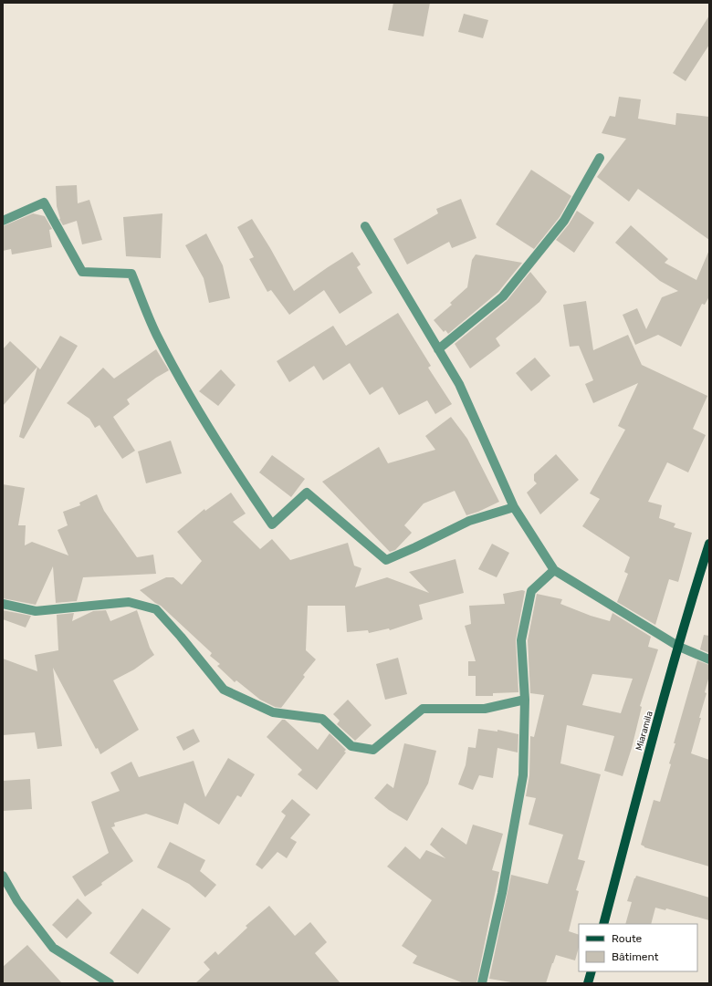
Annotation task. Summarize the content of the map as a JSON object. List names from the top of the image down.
{
  "streets": {
    "main road": ["Miaramila"]
  },
  "legend": ["Route", "Bâtiment"]
}
